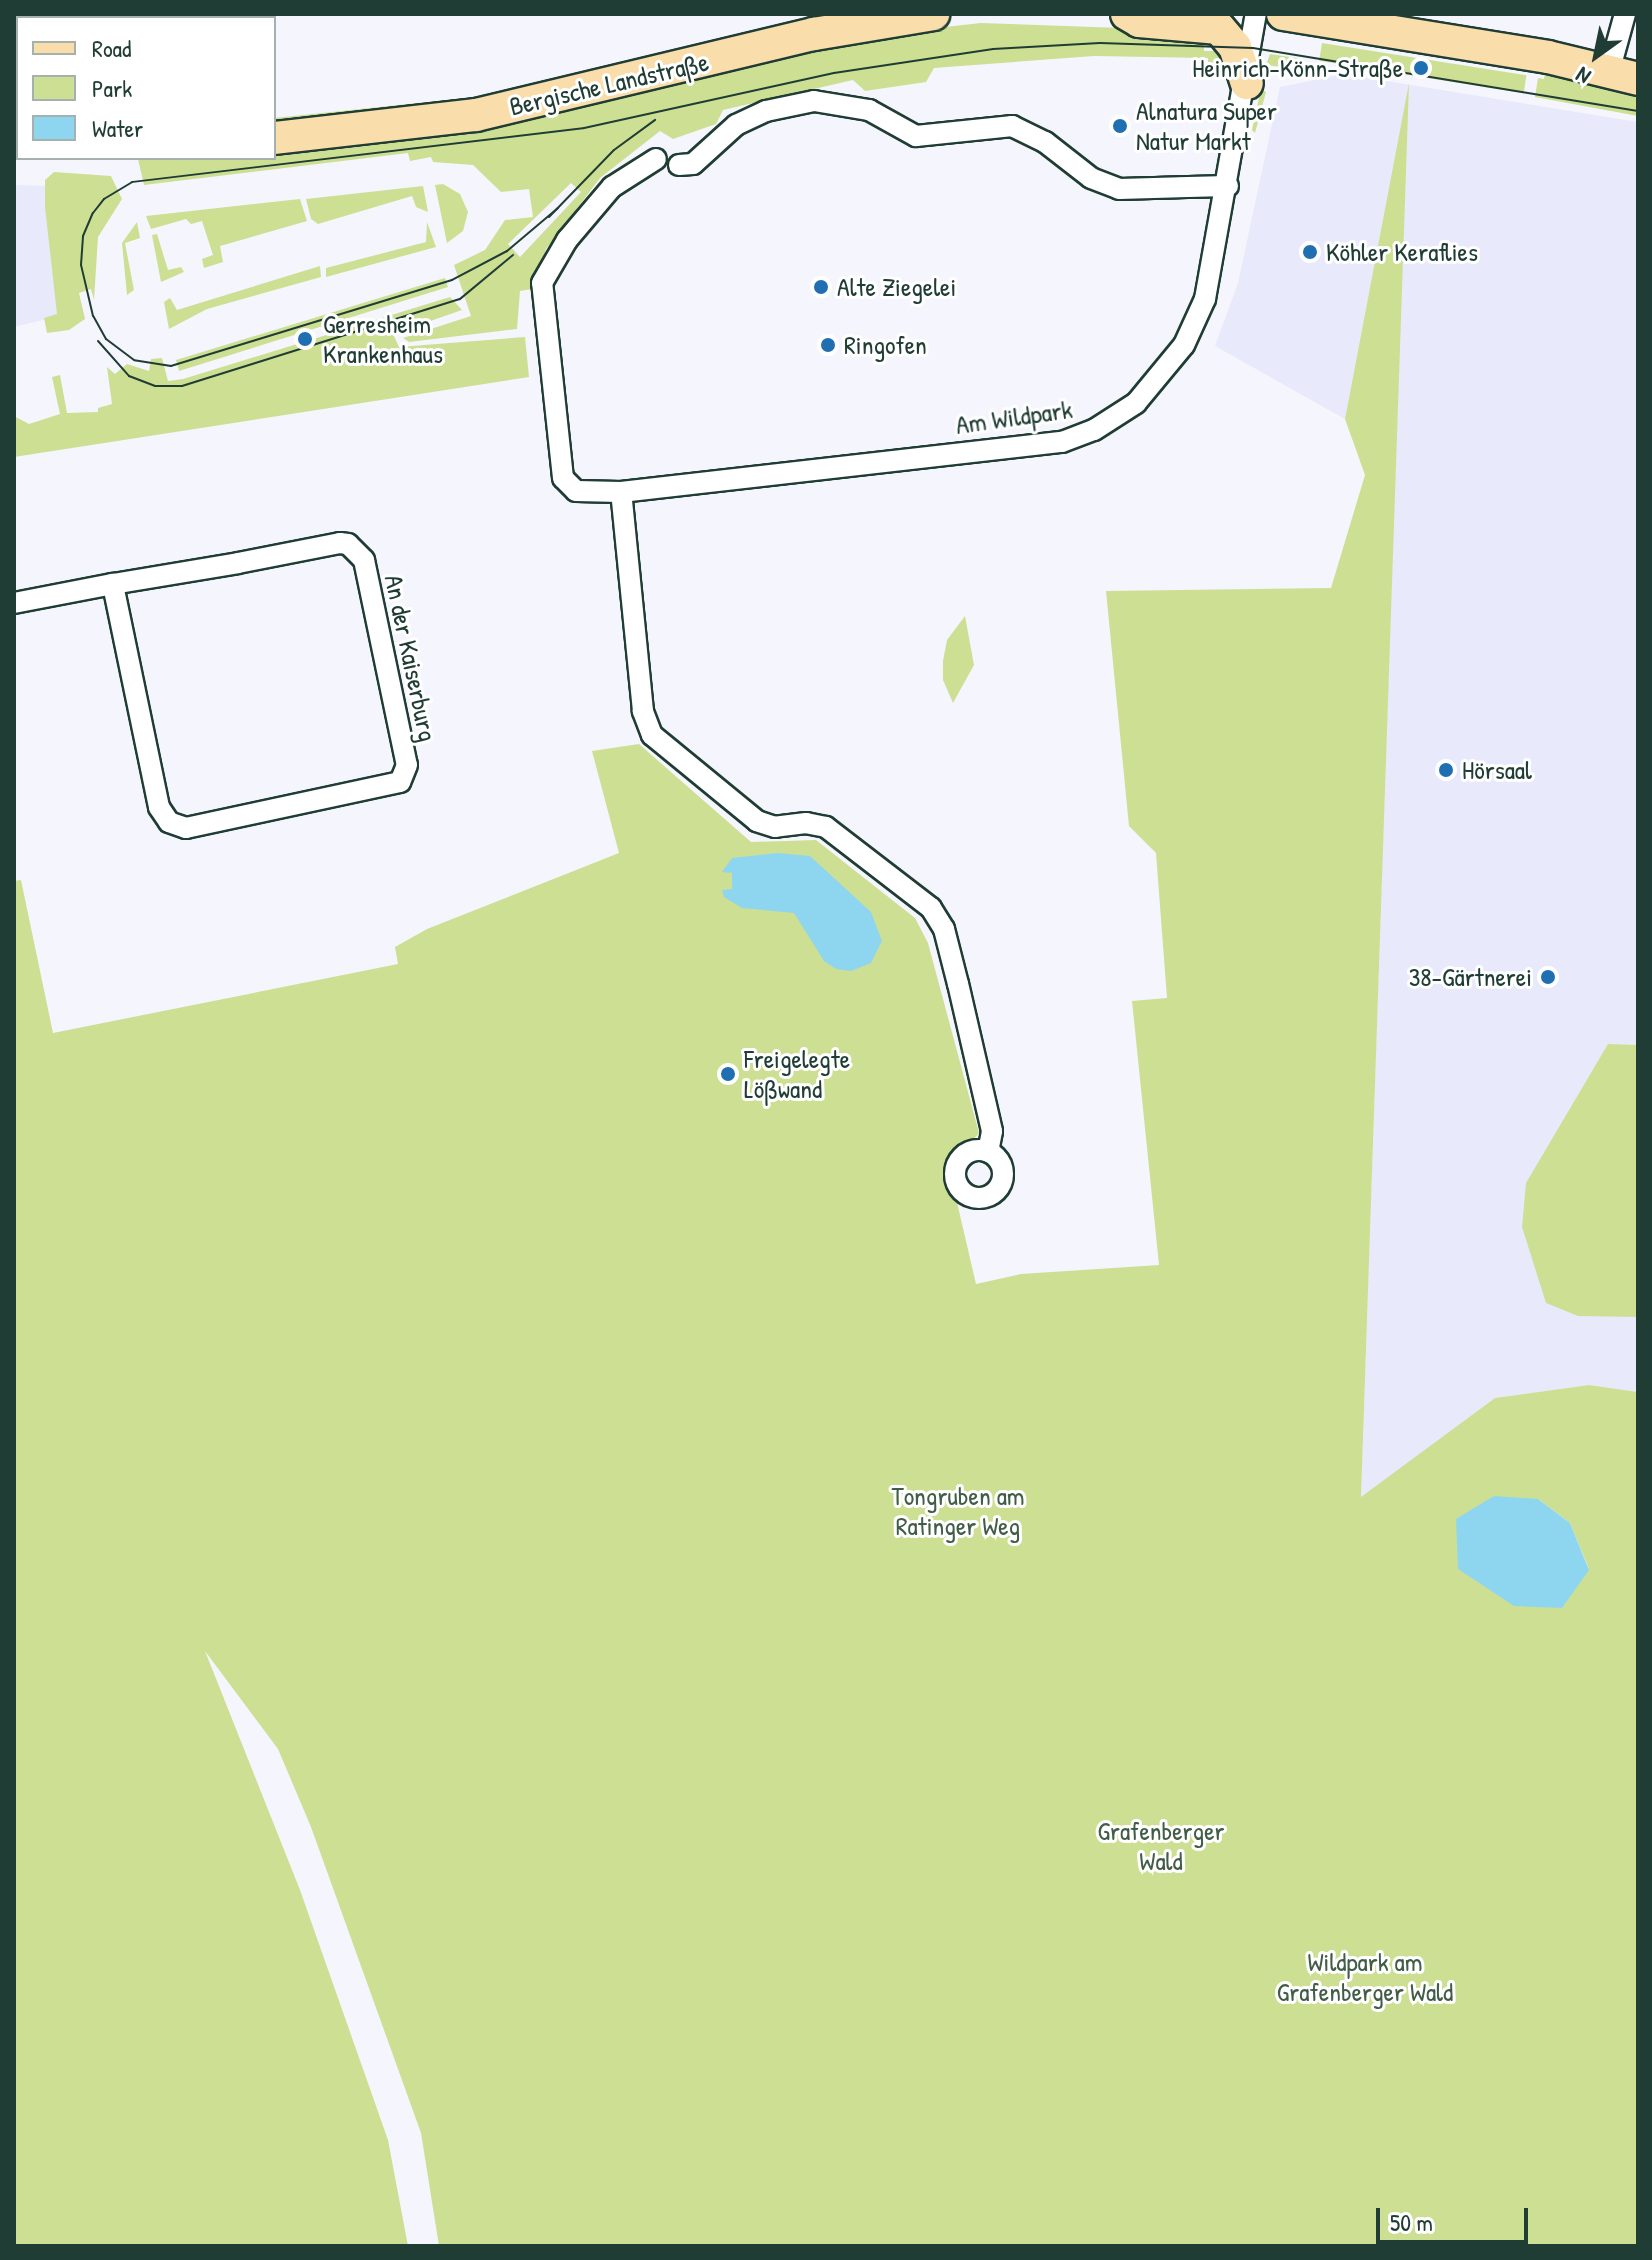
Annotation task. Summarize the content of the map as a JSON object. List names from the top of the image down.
{
  "streets": {
    "main road": ["Bergische Landstraße"],
    "street": ["Am Wildpark", "An der Kaiserburg"]
  },
  "parks": ["Tongruben am Ratinger Weg", "Grafenberger Wald", "Wildpark am Grafenberger Wald"],
  "places": [
    "Heinrich-Könn-Straße",
    "Alnatura Super Natur Markt",
    "Köhler Keraflies",
    "Alte Ziegelei",
    "Gerresheim Krankenhaus",
    "Ringofen",
    "Hörsaal",
    "38-Gärtnerei",
    "Freigelegte Lößwand"
  ],
  "legend": ["Road", "Park", "Water"],
  "scale_bar": "50 m",
  "north": "bottom left"
}
